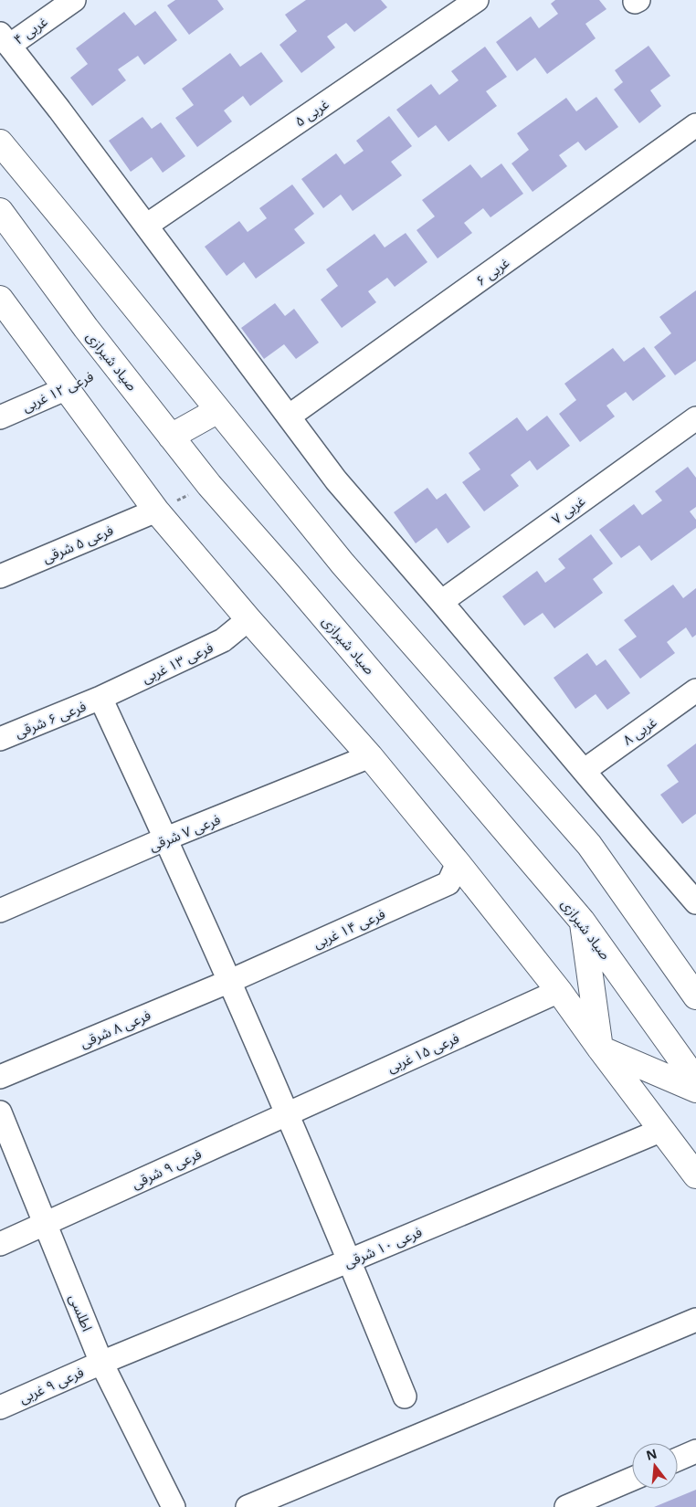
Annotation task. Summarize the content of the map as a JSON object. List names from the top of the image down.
{
  "streets": {
    "main road": ["صیاد شیرازی"],
    "street": [
      "۴ غربی",
      "۵ غربی",
      "۶ غربی",
      "فرعی ۱۲ غربی",
      "۷ غربی",
      "فرعی ۵ شرقی",
      "فرعی ۱۳ غربی",
      "فرعی ۶ شرقی",
      "۸ غربی",
      "فرعی ۷ شرقی",
      "فرعی ۱۴ غربی",
      "فرعی ۸ شرقی",
      "فرعی ۱۵ غربی",
      "فرعی ۹ شرقی",
      "فرعی ۱۰ شرقی",
      "اطلسی",
      "فرعی ۹ غربی"
    ]
  },
  "crossings": [
    ["فرعی ۱۳ غربی", "فرعی ۶ شرقی"],
    ["فرعی ۱۴ غربی", "فرعی ۸ شرقی"],
    ["فرعی ۱۵ غربی", "فرعی ۹ شرقی"],
    ["فرعی ۹ شرقی", "اطلسی"],
    ["فرعی ۱۰ شرقی", "اطلسی"],
    ["فرعی ۱۰ شرقی", "فرعی ۹ غربی"],
    ["اطلسی", "فرعی ۹ غربی"]
  ],
  "north": "top"
}
